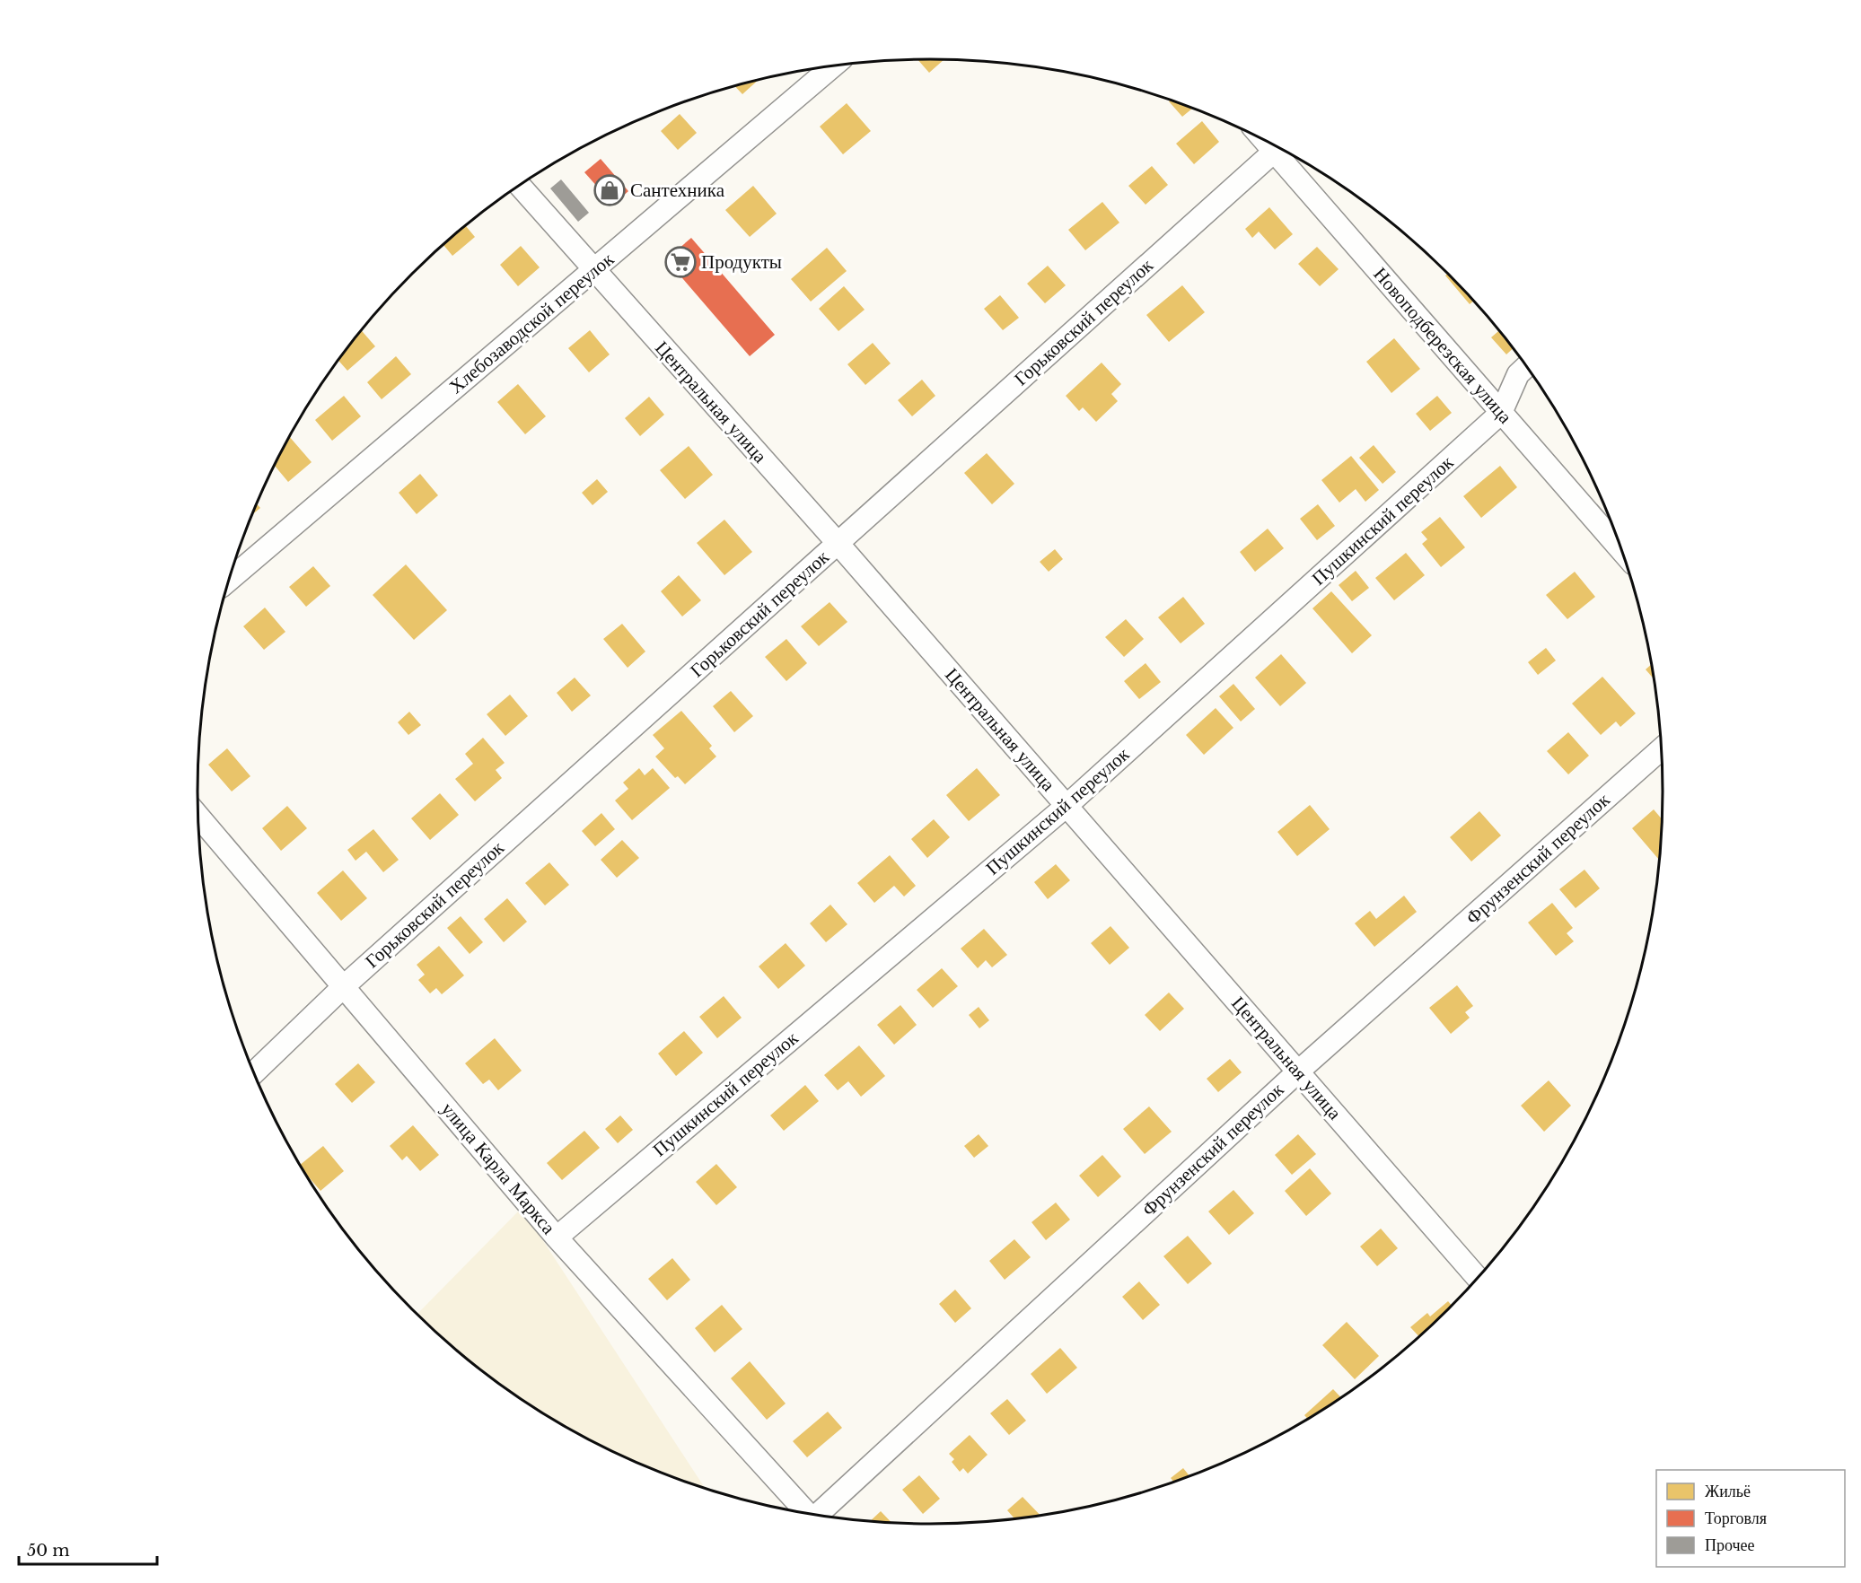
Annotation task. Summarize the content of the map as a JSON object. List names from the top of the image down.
{
  "streets": {
    "street": [
      "Горьковский переулок",
      "Хлебозаводской переулок",
      "Новоподберезская улица",
      "Центральная улица",
      "Пушкинский переулок",
      "Фрунзенский переулок",
      "улица Карла Маркса"
    ]
  },
  "crossings": [
    ["Горьковский переулок", "Новоподберезская улица"],
    ["Горьковский переулок", "Центральная улица"],
    ["Горьковский переулок", "улица Карла Маркса"],
    ["Хлебозаводской переулок", "Центральная улица"],
    ["Новоподберезская улица", "Пушкинский переулок"],
    ["Центральная улица", "Пушкинский переулок"],
    ["Центральная улица", "Фрунзенский переулок"],
    ["Пушкинский переулок", "улица Карла Маркса"]
  ],
  "places": {
    "shop": ["Сантехника"],
    "supermarket": ["Продукты"]
  },
  "legend": ["Жильё", "Торговля", "Прочее"],
  "scale_bar": "50 m"
}
